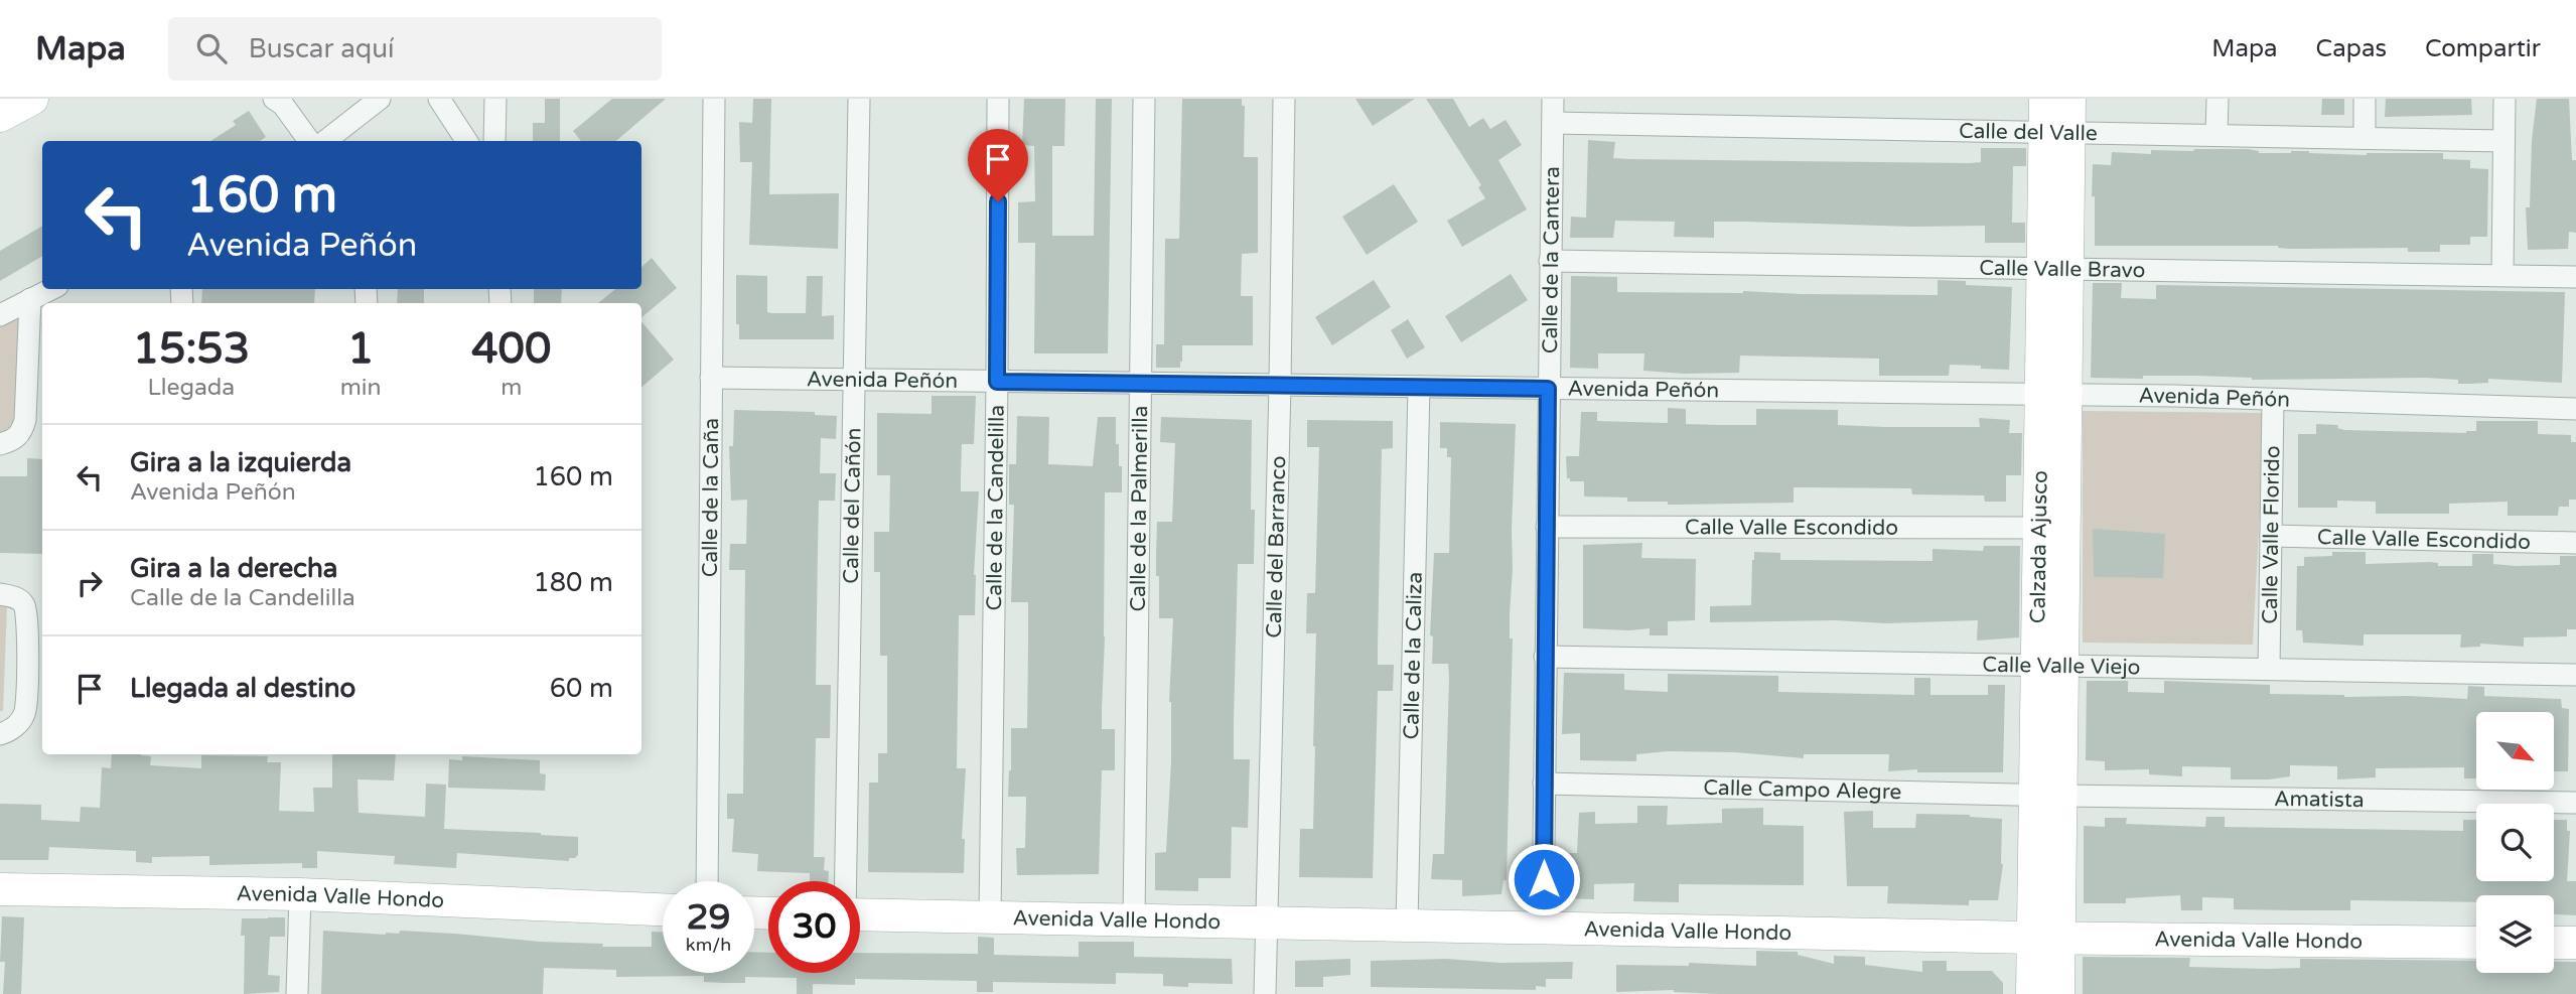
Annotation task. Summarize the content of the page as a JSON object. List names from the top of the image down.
{
  "streets": {
    "street": [
      "Calle del Valle",
      "Calle de la Cantera",
      "Calle Valle Bravo",
      "Avenida Peñón",
      "Calle de la Caña",
      "Calle del Cañón",
      "Calle de la Candelilla",
      "Calle de la Palmerilla",
      "Calle Valle Escondido",
      "Calle Valle Florido",
      "Calzada Ajusco",
      "Calle del Barranco",
      "Calle de la Caliza",
      "Calle Valle Viejo",
      "Calle Campo Alegre",
      "Amatista",
      "Avenida Valle Hondo"
    ]
  },
  "crossings": [
    ["Calle del Valle", "Calle de la Cantera"],
    ["Calle del Valle", "Calzada Ajusco"],
    ["Calle de la Cantera", "Calle Valle Bravo"],
    ["Calle de la Cantera", "Avenida Peñón"],
    ["Calle de la Cantera", "Calle Valle Escondido"],
    ["Calle de la Cantera", "Calle Valle Viejo"],
    ["Calle de la Cantera", "Calle Campo Alegre"],
    ["Calle de la Cantera", "Avenida Valle Hondo"],
    ["Calle Valle Bravo", "Calzada Ajusco"],
    ["Avenida Peñón", "Calle de la Caña"],
    ["Avenida Peñón", "Calle del Cañón"],
    ["Avenida Peñón", "Calle de la Candelilla"],
    ["Avenida Peñón", "Calle de la Palmerilla"],
    ["Avenida Peñón", "Calle Valle Florido"],
    ["Avenida Peñón", "Calzada Ajusco"],
    ["Avenida Peñón", "Calle del Barranco"],
    ["Avenida Peñón", "Calle de la Caliza"],
    ["Calle de la Candelilla", "Avenida Valle Hondo"],
    ["Calle de la Palmerilla", "Avenida Valle Hondo"],
    ["Calle Valle Escondido", "Calle Valle Florido"],
    ["Calle Valle Escondido", "Calzada Ajusco"],
    ["Calle Valle Florido", "Calle Valle Viejo"],
    ["Calzada Ajusco", "Calle Valle Viejo"],
    ["Calzada Ajusco", "Calle Campo Alegre"],
    ["Calzada Ajusco", "Amatista"],
    ["Calzada Ajusco", "Avenida Valle Hondo"],
    ["Calle del Barranco", "Avenida Valle Hondo"],
    ["Calle de la Caliza", "Avenida Valle Hondo"],
    ["Calle Campo Alegre", "Amatista"]
  ],
  "north": "bottom right",
  "page": {
    "header": "Mapa",
    "search": "Buscar aquí",
    "nav": ["Mapa", "Capas", "Compartir"],
    "turn": ["160 m", "Avenida Peñón"],
    "eta": [
      "15:53",
      "Llegada",
      "1",
      "min",
      "400",
      "m"
    ],
    "list": [
      {
        "name": "Gira a la izquierda",
        "note": "Avenida Peñón",
        "value": "160 m"
      },
      {
        "name": "Gira a la derecha",
        "note": "Calle de la Candelilla",
        "value": "180 m"
      },
      {
        "name": "Llegada al destino",
        "value": "60 m"
      }
    ],
    "speed": "29 km/h",
    "limit": "30"
  }
}
